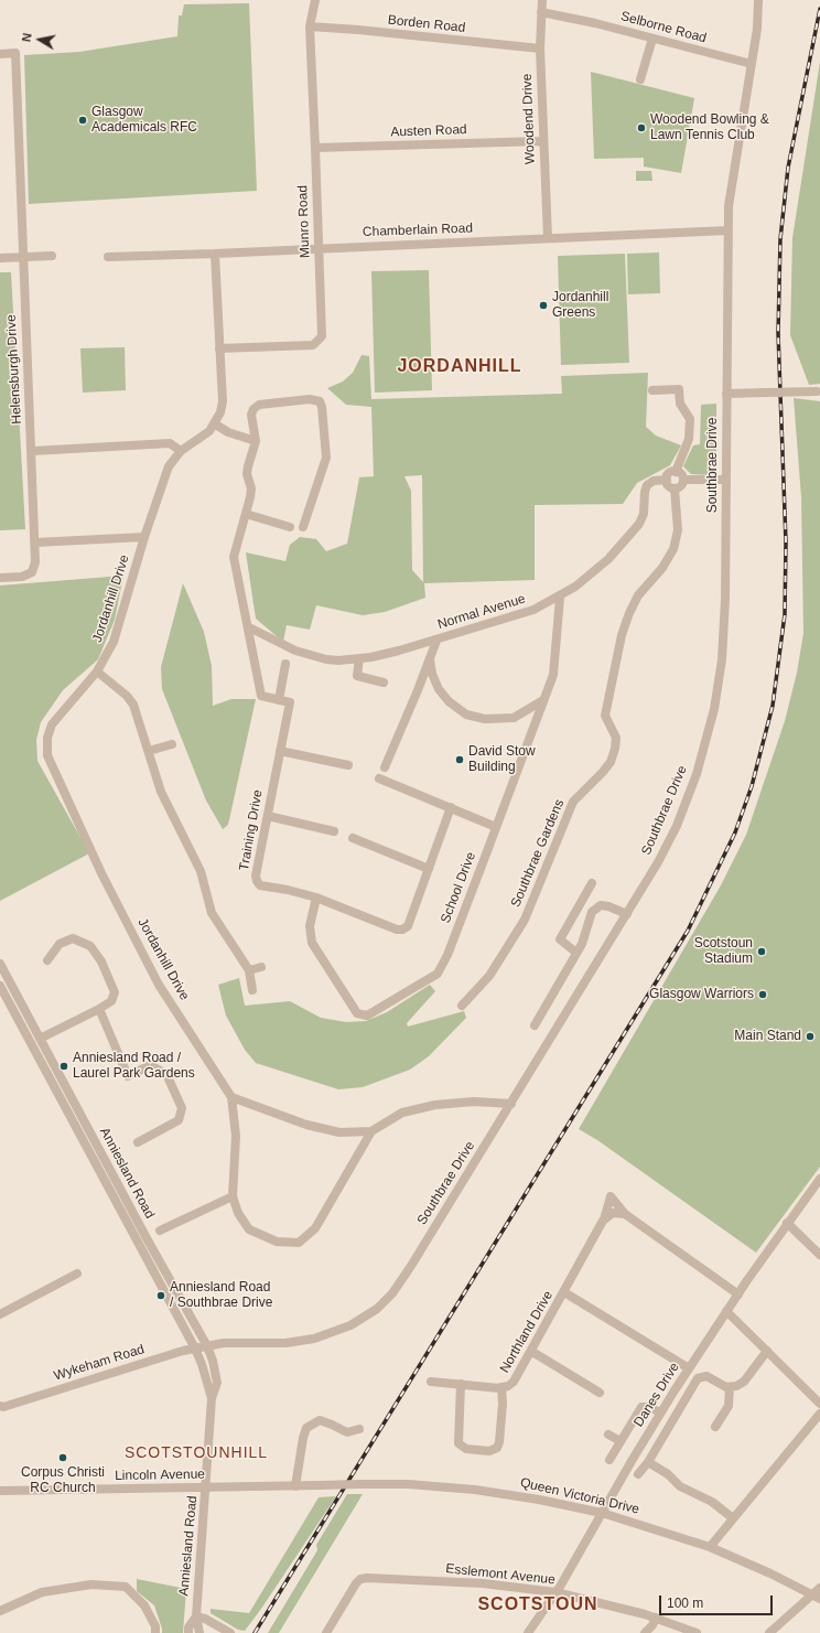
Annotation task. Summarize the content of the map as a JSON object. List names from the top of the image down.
{
  "streets": {
    "street": [
      "Borden Road",
      "Selborne Road",
      "Woodend Drive",
      "Austen Road",
      "Munro Road",
      "Chamberlain Road",
      "Helensburgh Drive",
      "Southbrae Drive",
      "Jordanhill Drive",
      "Normal Avenue",
      "Training Drive",
      "Southbrae Gardens",
      "School Drive",
      "Anniesland Road",
      "Northland Drive",
      "Wykeham Road",
      "Danes Drive",
      "Lincoln Avenue",
      "Queen Victoria Drive",
      "Esslemont Avenue"
    ]
  },
  "crossings": [
    ["Borden Road", "Woodend Drive"],
    ["Borden Road", "Munro Road"],
    ["Selborne Road", "Woodend Drive"],
    ["Selborne Road", "Southbrae Drive"],
    ["Woodend Drive", "Austen Road"],
    ["Woodend Drive", "Chamberlain Road"],
    ["Austen Road", "Munro Road"],
    ["Munro Road", "Chamberlain Road"],
    ["Munro Road", "Jordanhill Drive"],
    ["Chamberlain Road", "Southbrae Drive"],
    ["Chamberlain Road", "Jordanhill Drive"],
    ["Southbrae Drive", "Anniesland Road"],
    ["Southbrae Drive", "Wykeham Road"],
    ["Normal Avenue", "Southbrae Gardens"],
    ["Normal Avenue", "School Drive"],
    ["Training Drive", "School Drive"],
    ["Anniesland Road", "Wykeham Road"],
    ["Anniesland Road", "Lincoln Avenue"],
    ["Northland Drive", "Danes Drive"],
    ["Danes Drive", "Queen Victoria Drive"],
    ["Danes Drive", "Esslemont Avenue"],
    ["Lincoln Avenue", "Queen Victoria Drive"]
  ],
  "districts": ["JORDANHILL", "SCOTSTOUNHILL", "SCOTSTOUN"],
  "places": [
    "Glasgow Academicals RFC",
    "Woodend Bowling & Lawn Tennis Club",
    "Jordanhill Greens",
    "David Stow Building",
    "Scotstoun Stadium",
    "Glasgow Warriors",
    "Main Stand",
    "Anniesland Road / Laurel Park Gardens",
    "Anniesland Road / Southbrae Drive",
    "Corpus Christi RC Church"
  ],
  "scale_bar": "100 m",
  "north": "left"
}
